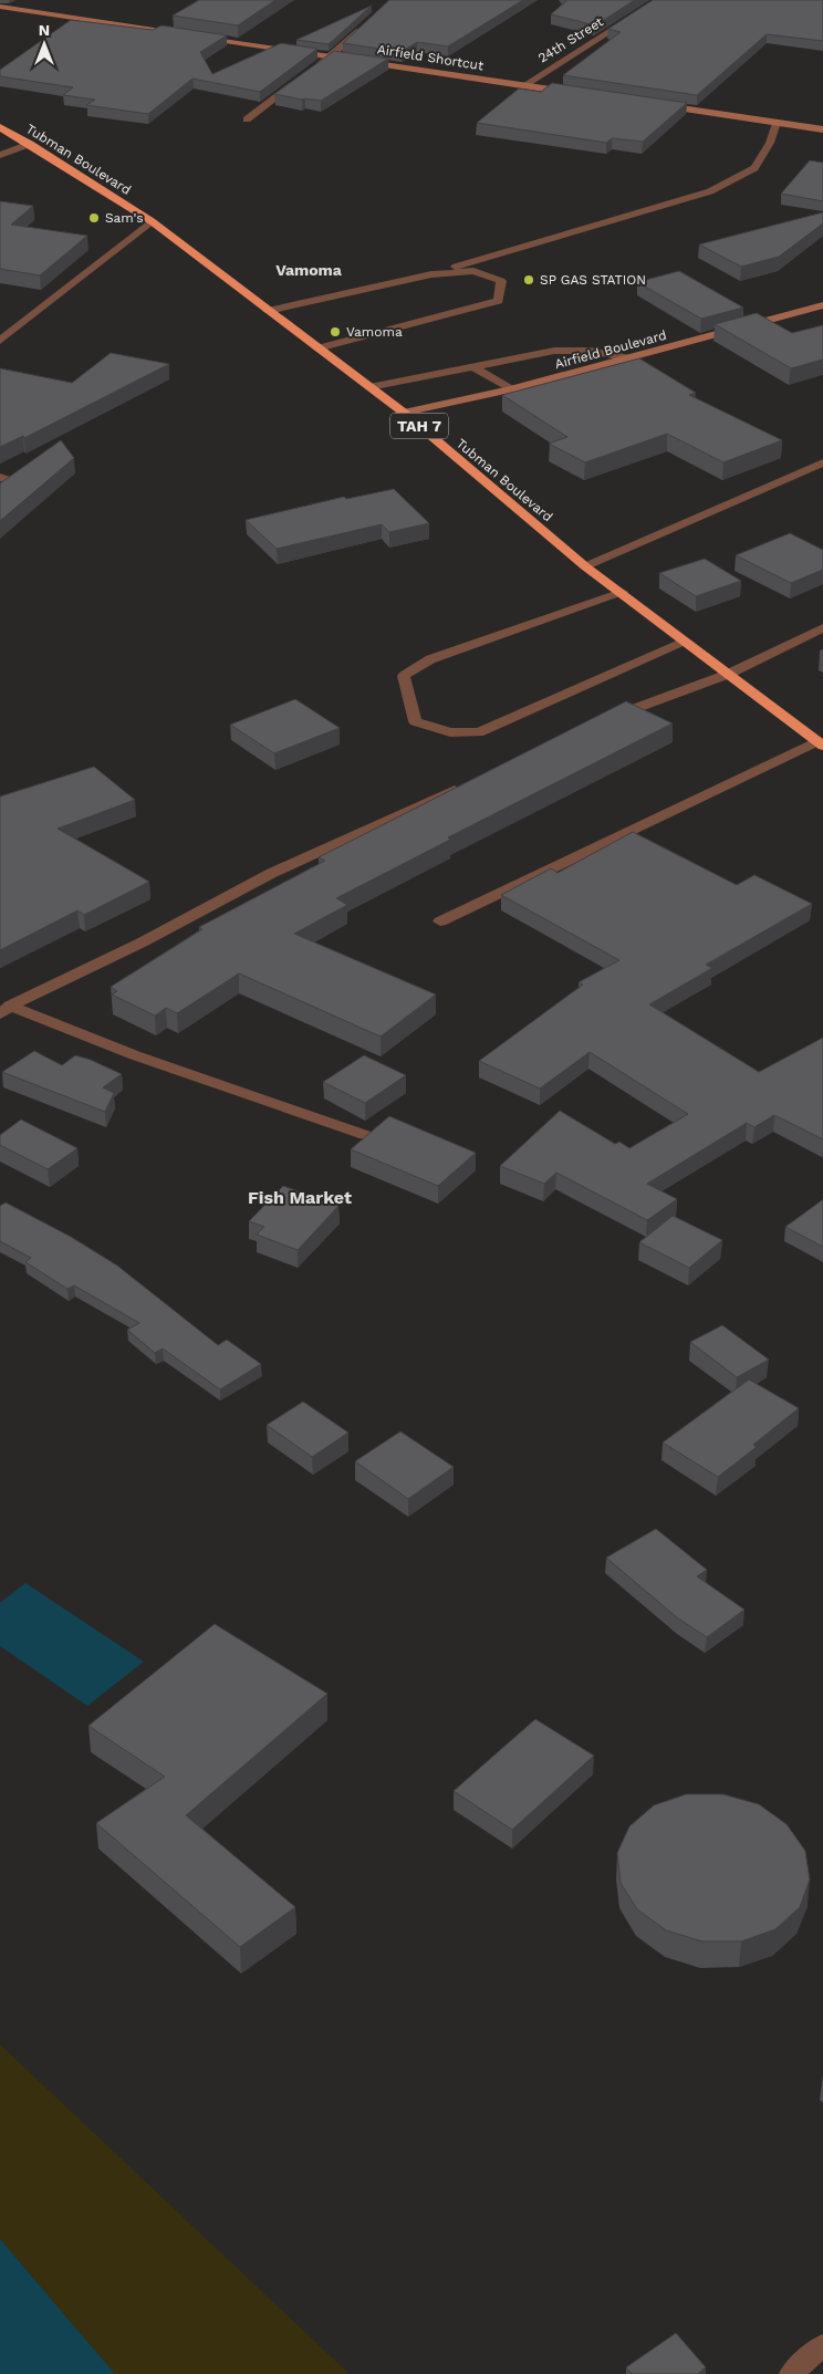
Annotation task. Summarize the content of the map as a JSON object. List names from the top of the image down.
{
  "streets": {
    "highway": ["Tubman Boulevard", "TAH 7"],
    "street": ["24th Street", "Airfield Shortcut", "Airfield Boulevard"]
  },
  "crossings": [
    ["24th Street", "Airfield Shortcut"],
    ["Tubman Boulevard", "Airfield Boulevard"]
  ],
  "districts": ["Vamoma", "Fish Market"],
  "places": ["Sam's", "SP GAS STATION", "Vamoma"],
  "north": "top"
}
